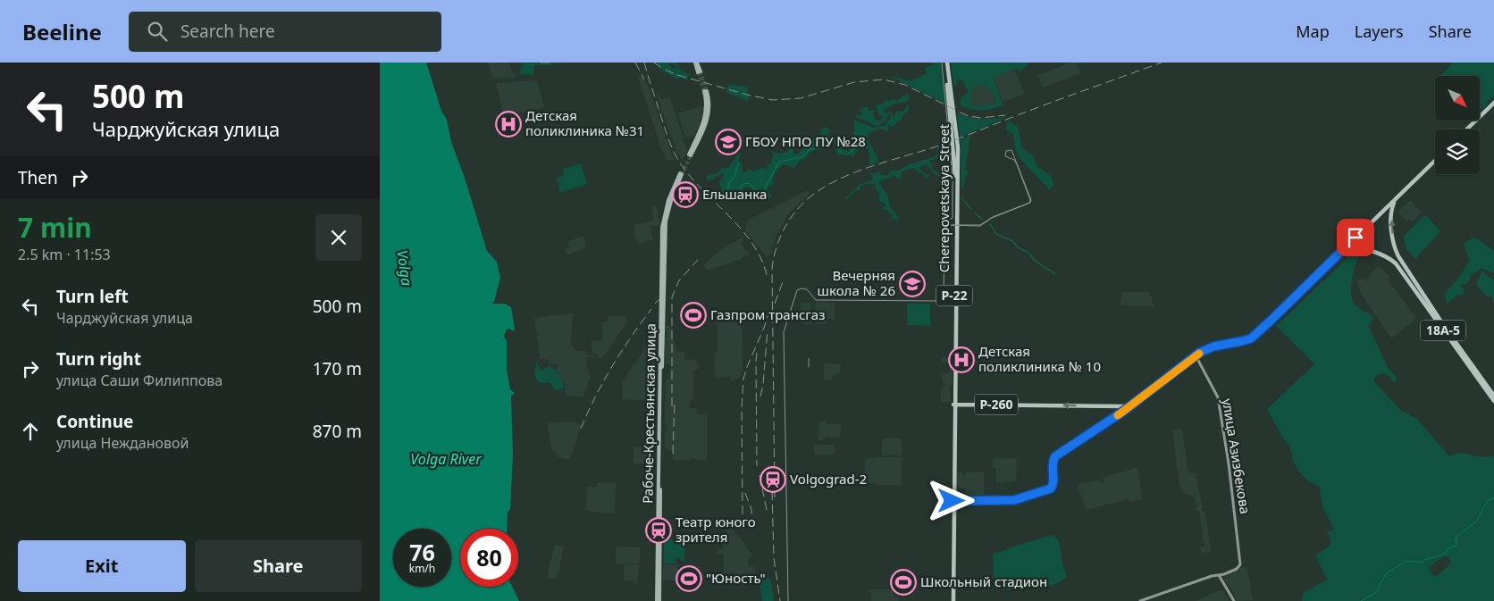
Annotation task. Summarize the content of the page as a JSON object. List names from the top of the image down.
{
  "streets": {
    "highway": [
      "Cherepovetskaya Street",
      "Р-22",
      "18А-5",
      "Р-260"
    ],
    "main road": ["Рабоче-Крестьянская улица", "улица Азизбекова"]
  },
  "crossings": [
    ["Cherepovetskaya Street", "Р-260"]
  ],
  "water": ["Volga", "Volga River"],
  "places": {
    "hospital": ["Детская поликлиника №31", "Детская поликлиника № 10"],
    "school or university": ["ГБОУ НПО ПУ №28", "Вечерняя школа № 26"],
    "station": ["Ельшанка", "Volgograd-2", "Театр юного зрителя"],
    "sports": ["Газпром трансгаз", "\"Юность\"", "Школьный стадион"]
  },
  "north": "bottom right",
  "page": {
    "header": "Beeline",
    "search": "Search here",
    "nav": ["Map", "Layers", "Share"],
    "turn": ["500 m", "Чарджуйская улица"],
    "then": "Then",
    "heading": ["7 min", "2.5 km · 11:53"],
    "list": [
      {
        "name": "Turn left",
        "note": "Чарджуйская улица",
        "value": "500 m"
      },
      {
        "name": "Turn right",
        "note": "улица Саши Филиппова",
        "value": "170 m"
      },
      {
        "name": "Continue",
        "note": "улица Неждановой",
        "value": "870 m"
      }
    ],
    "speed": "76 km/h",
    "limit": "80",
    "buttons": ["Exit", "Share"]
  }
}
